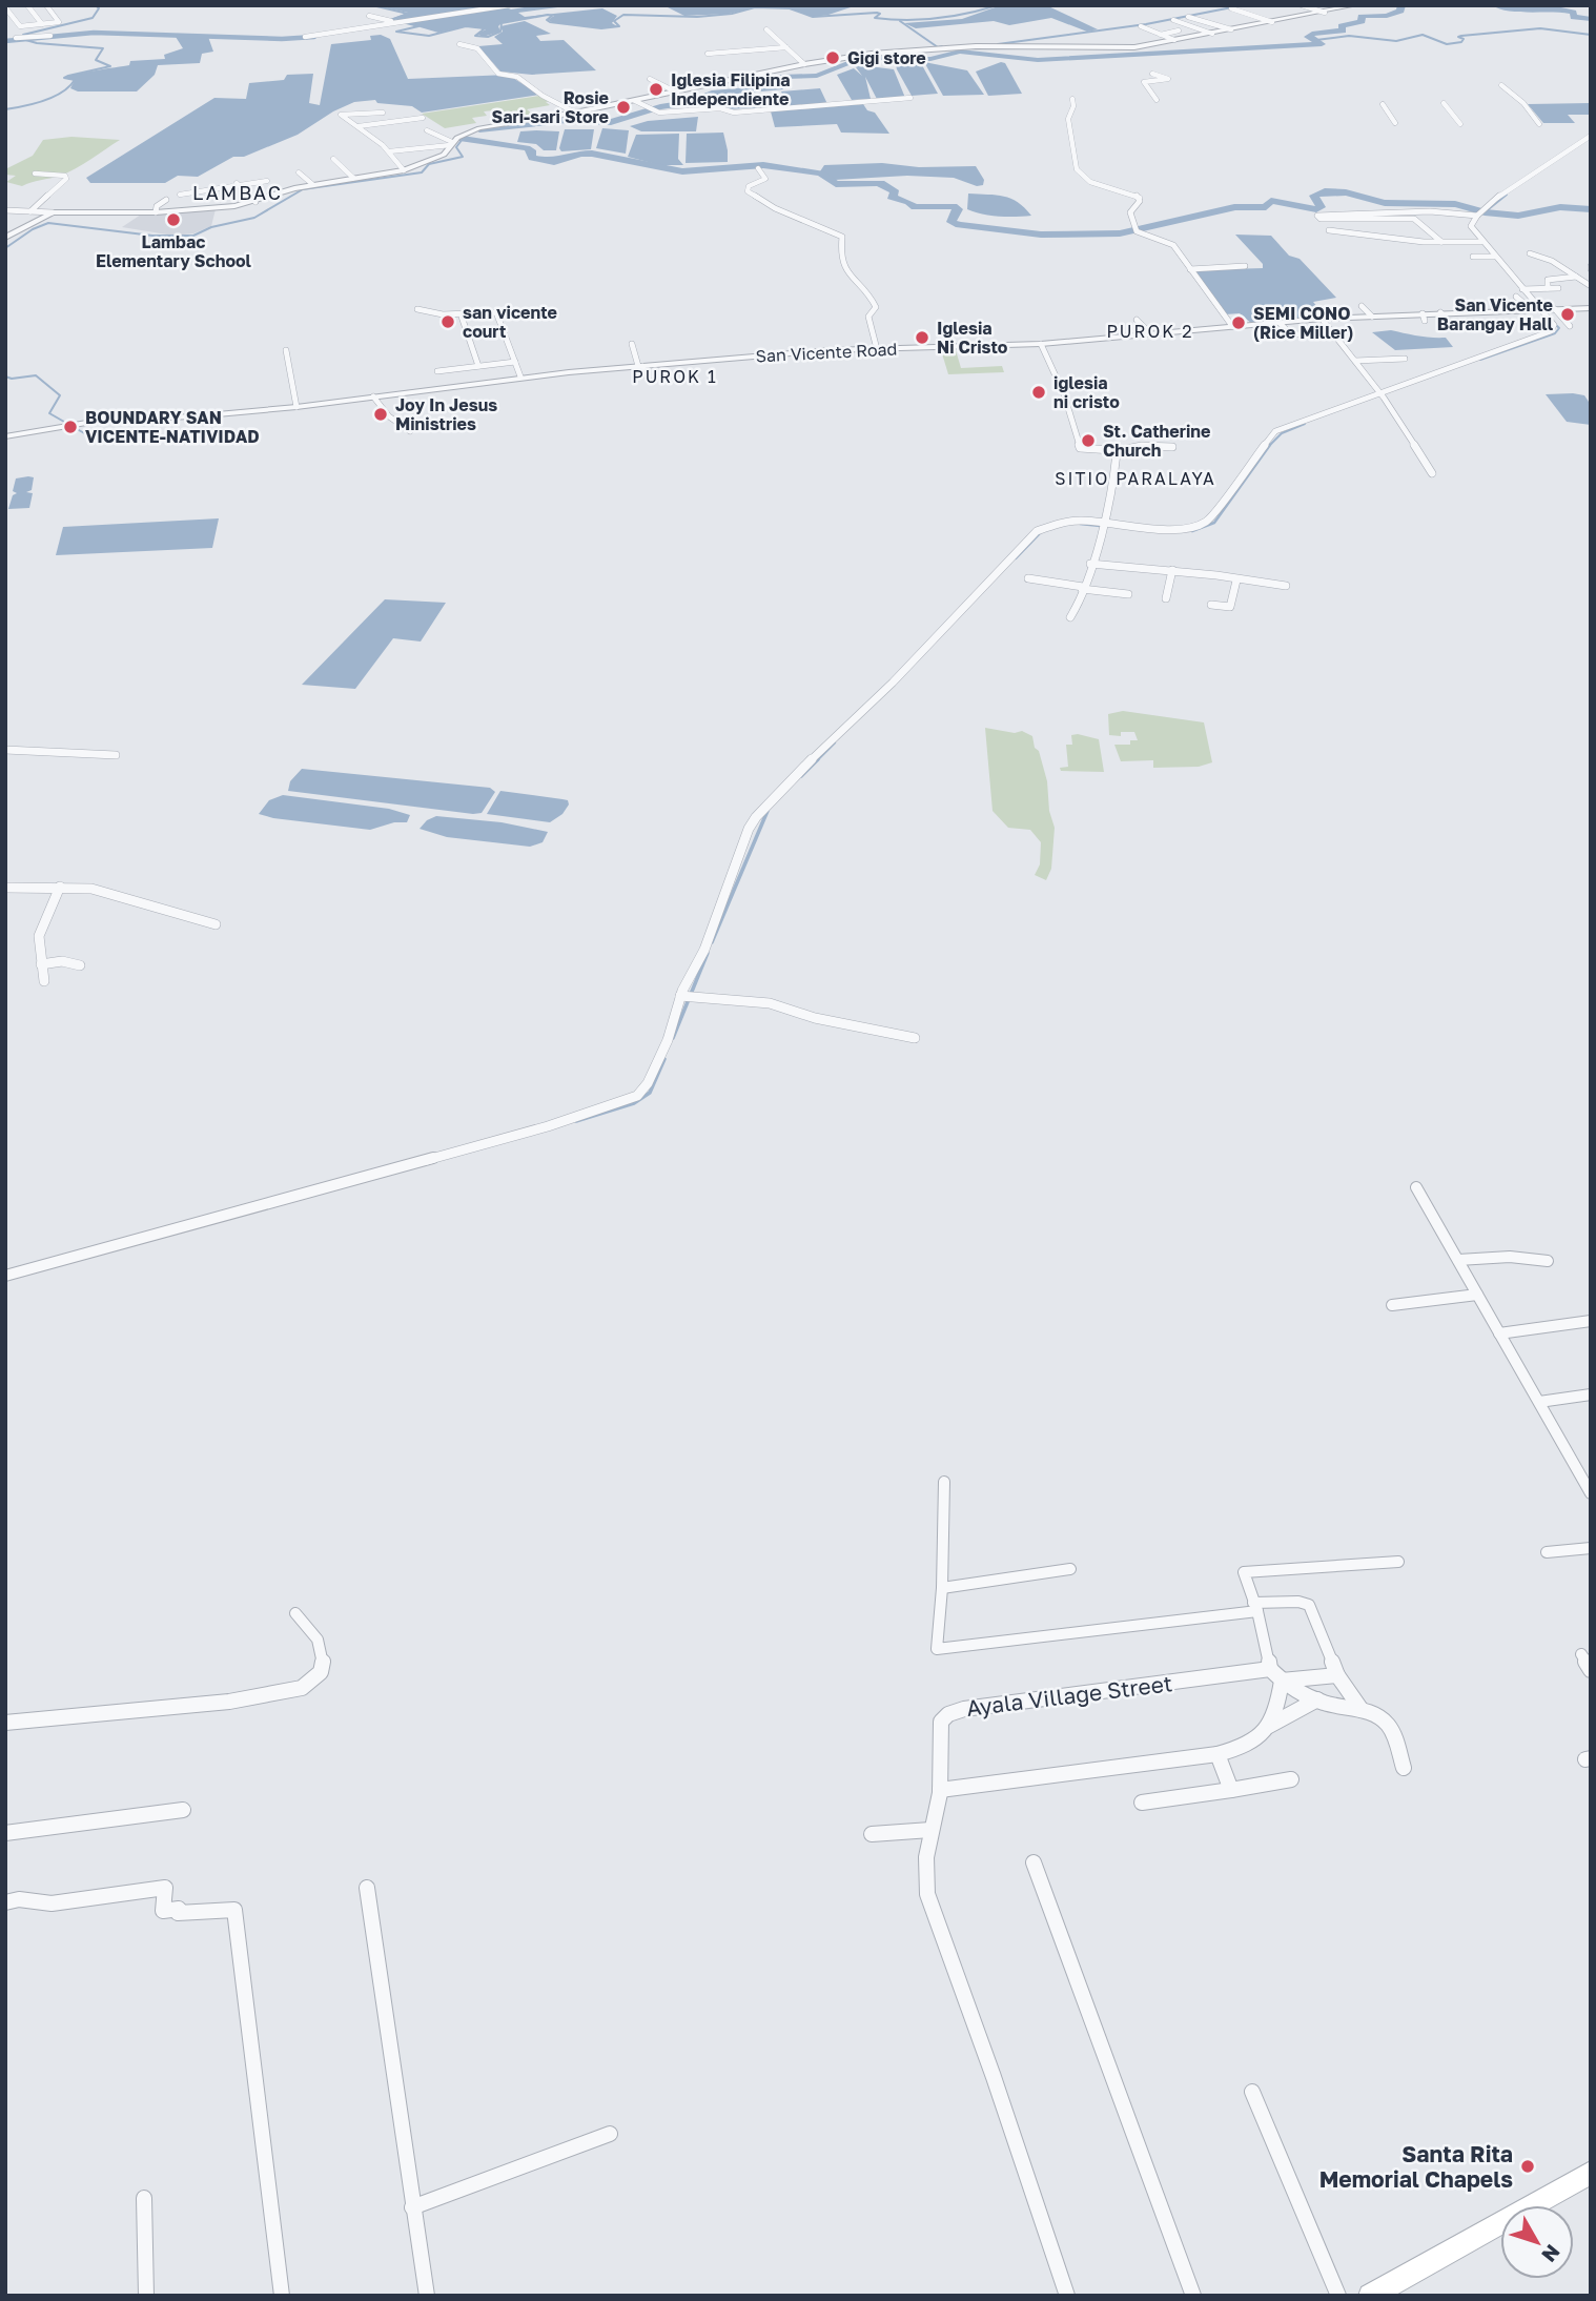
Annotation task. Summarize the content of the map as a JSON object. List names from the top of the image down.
{
  "streets": {
    "street": ["San Vicente Road", "Ayala Village Street"]
  },
  "districts": [
    "LAMBAC",
    "PUROK 2",
    "PUROK 1",
    "SITIO PARALAYA"
  ],
  "places": [
    "Gigi store",
    "Iglesia Filipina Independiente",
    "Rosie Sari-sari Store",
    "Lambac Elementary School",
    "San Vicente Barangay Hall",
    "san vicente court",
    "SEMI CONO (Rice Miller)",
    "Iglesia Ni Cristo",
    "iglesia ni cristo",
    "Joy In Jesus Ministries",
    "BOUNDARY SAN VICENTE-NATIVIDAD",
    "St. Catherine Church",
    "Santa Rita Memorial Chapels"
  ],
  "north": "bottom right"
}
